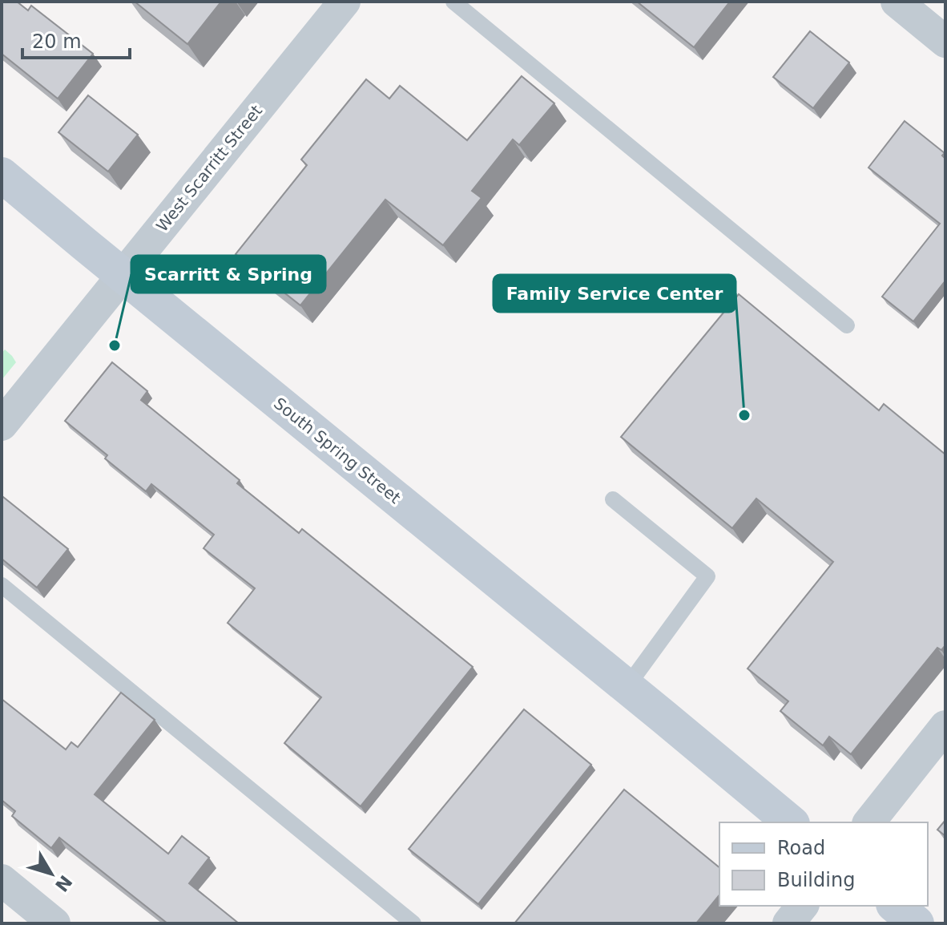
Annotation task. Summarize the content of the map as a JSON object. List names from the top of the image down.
{
  "streets": {
    "street": ["West Scarritt Street", "South Spring Street"]
  },
  "crossings": [
    ["West Scarritt Street", "South Spring Street"]
  ],
  "places": ["Scarritt & Spring", "Family Service Center"],
  "legend": ["Road", "Building"],
  "scale_bar": "20 m",
  "north": "bottom right"
}
